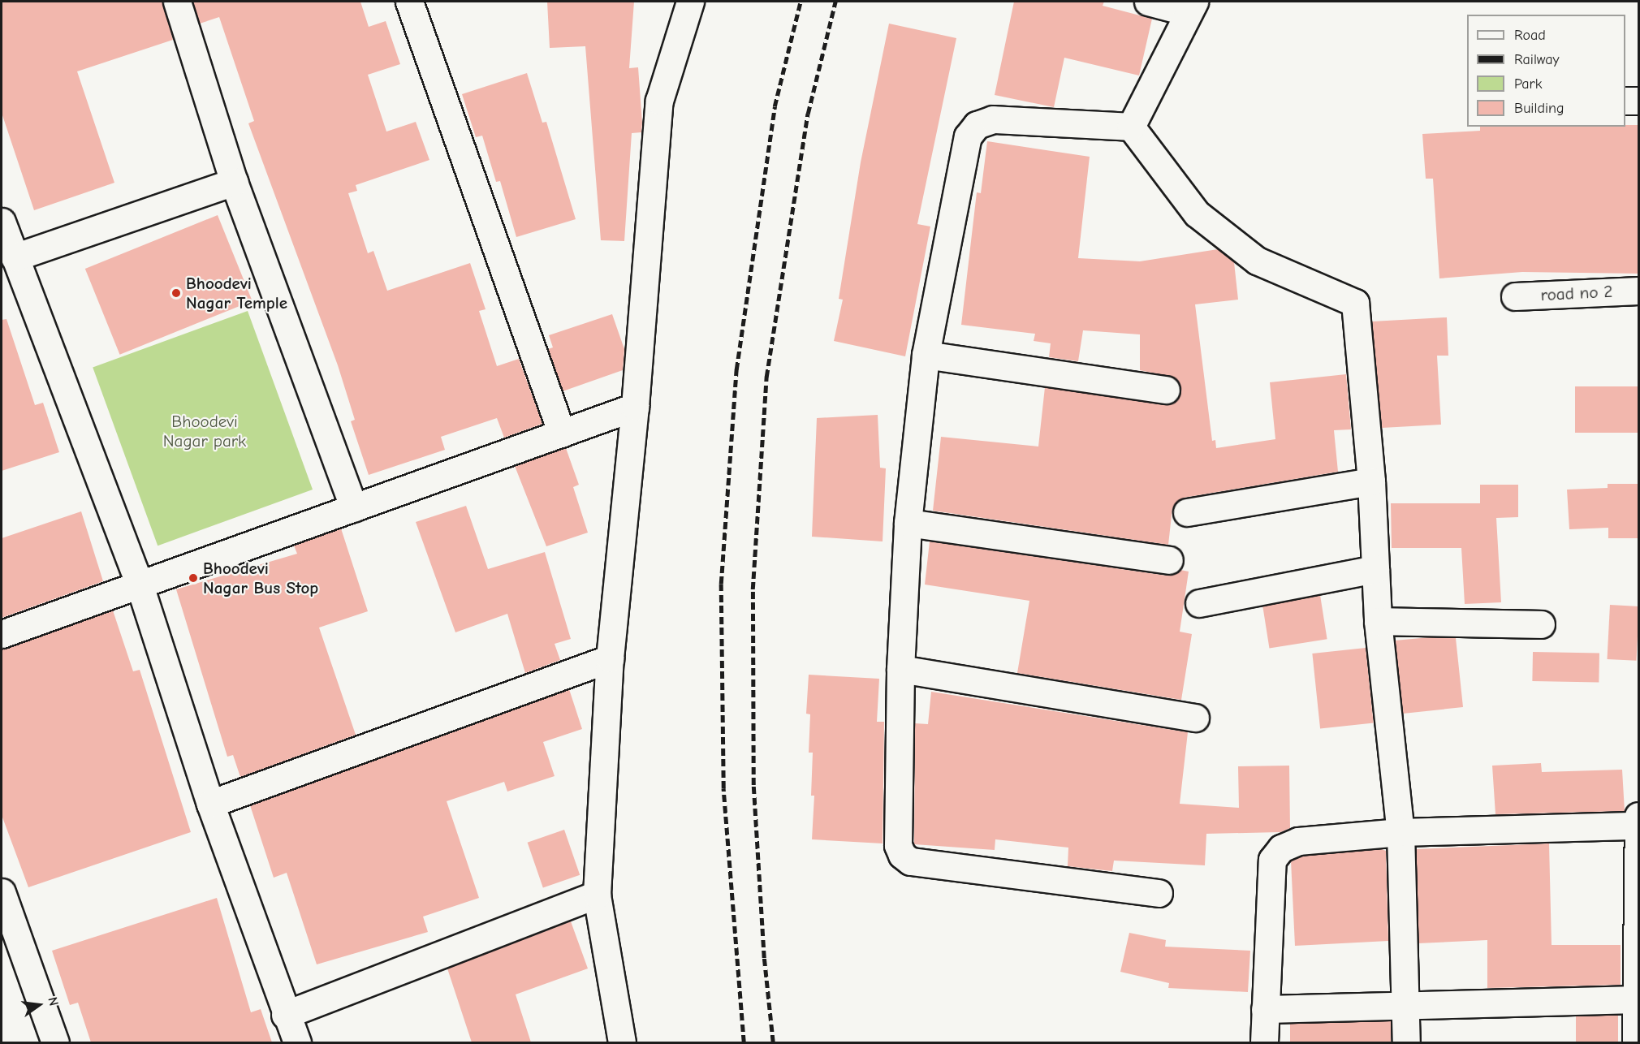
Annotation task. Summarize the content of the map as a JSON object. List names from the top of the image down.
{
  "streets": {
    "street": ["road no 2"]
  },
  "parks": ["Bhoodevi Nagar park"],
  "places": ["Bhoodevi Nagar Temple", "Bhoodevi Nagar Bus Stop"],
  "legend": [
    "Road",
    "Railway",
    "Park",
    "Building"
  ],
  "north": "right"
}
